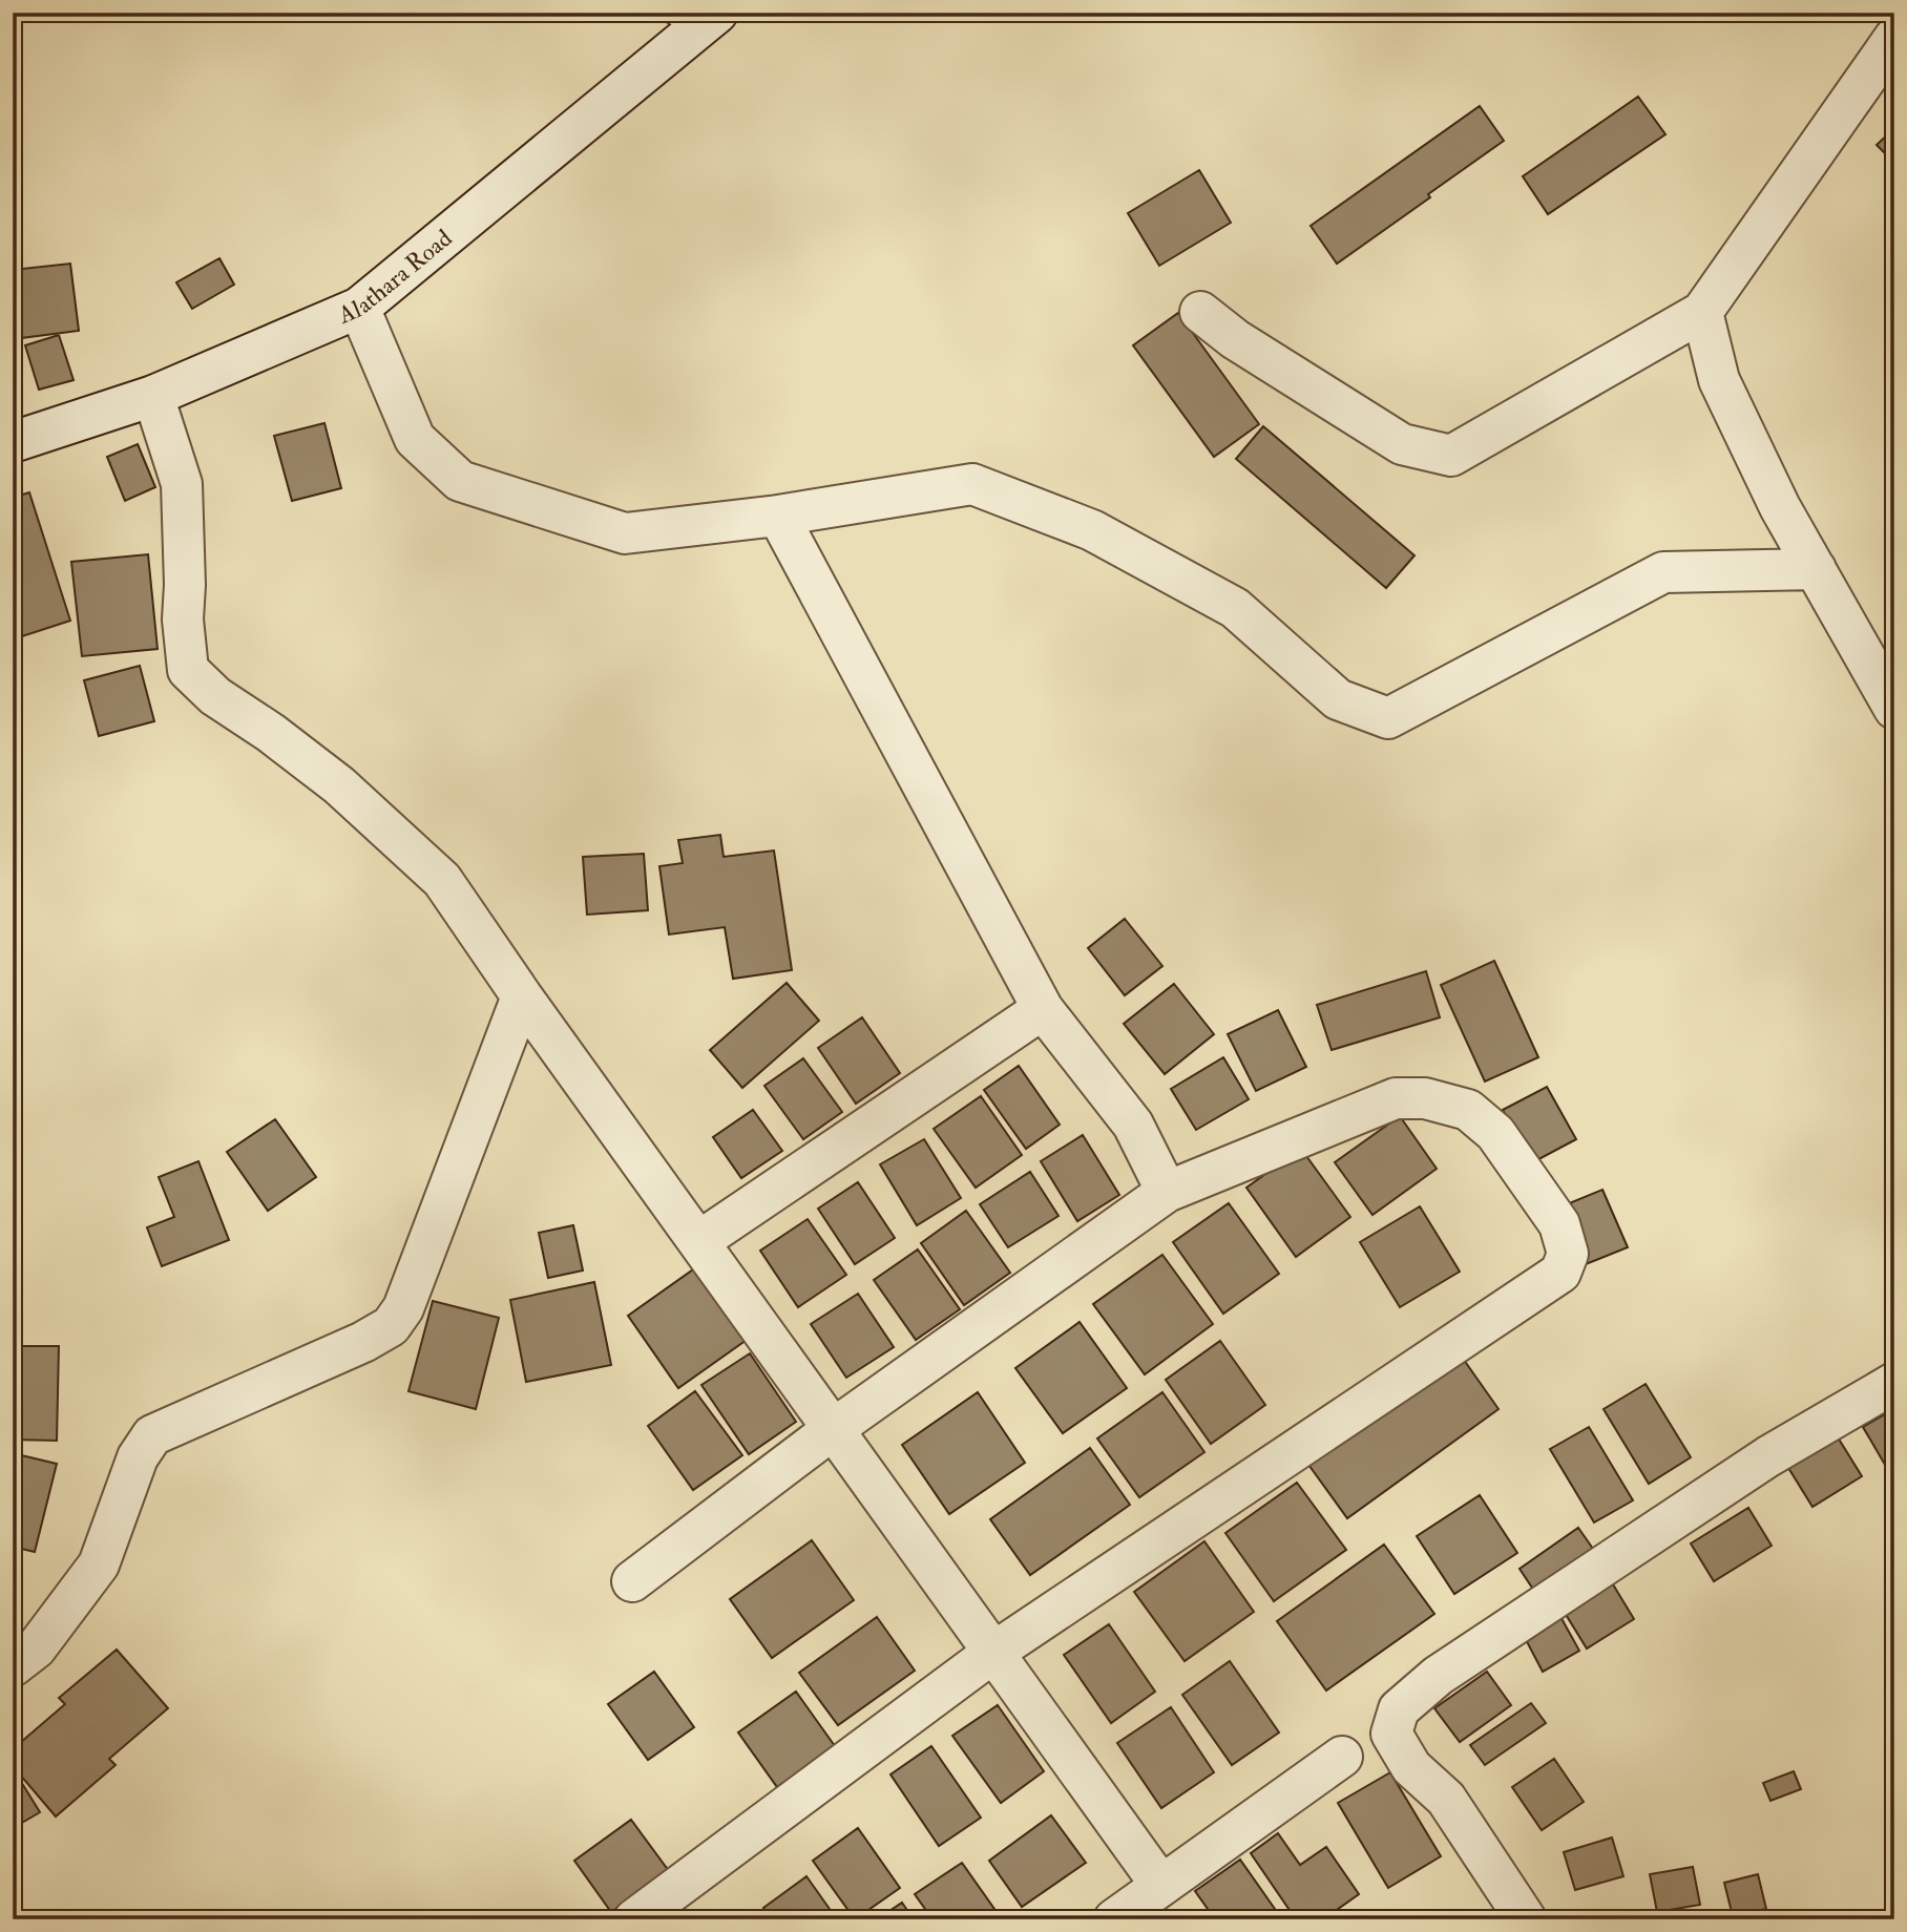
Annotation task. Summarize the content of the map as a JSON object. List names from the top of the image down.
{
  "streets": {
    "street": ["Alathara Road"]
  }
}
